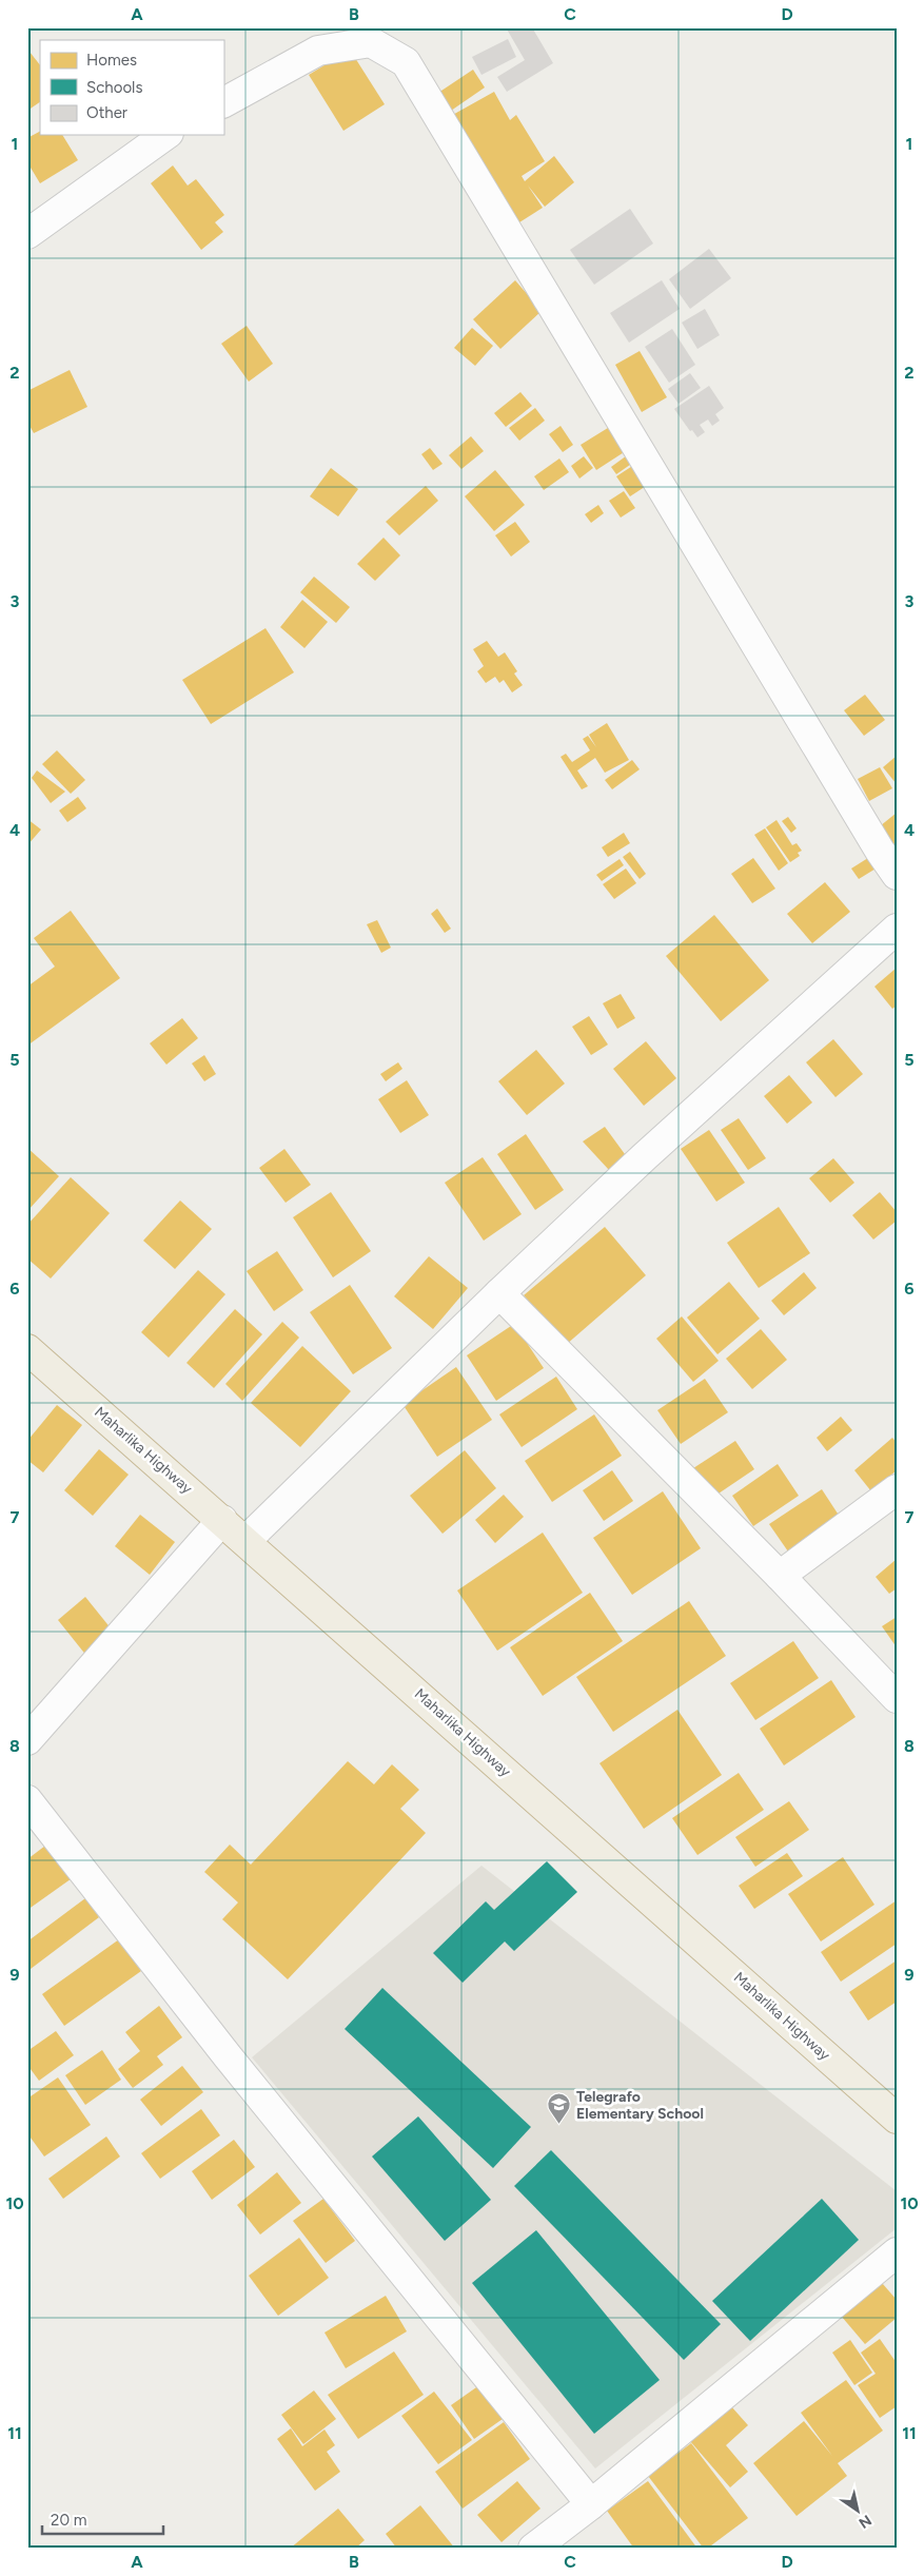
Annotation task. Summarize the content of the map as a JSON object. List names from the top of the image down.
{
  "streets": {
    "highway": ["Maharlika Highway"]
  },
  "places": {
    "school or university": ["Telegrafo Elementary School"]
  },
  "legend": ["Homes", "Schools", "Other"],
  "scale_bar": "20 m",
  "north": "bottom right",
  "grid": {
    "columns": [
      "A",
      "B",
      "C",
      "D"
    ],
    "rows": [
      "1",
      "2",
      "3",
      "4",
      "5",
      "6",
      "7",
      "8",
      "9",
      "10",
      "11"
    ]
  }
}
